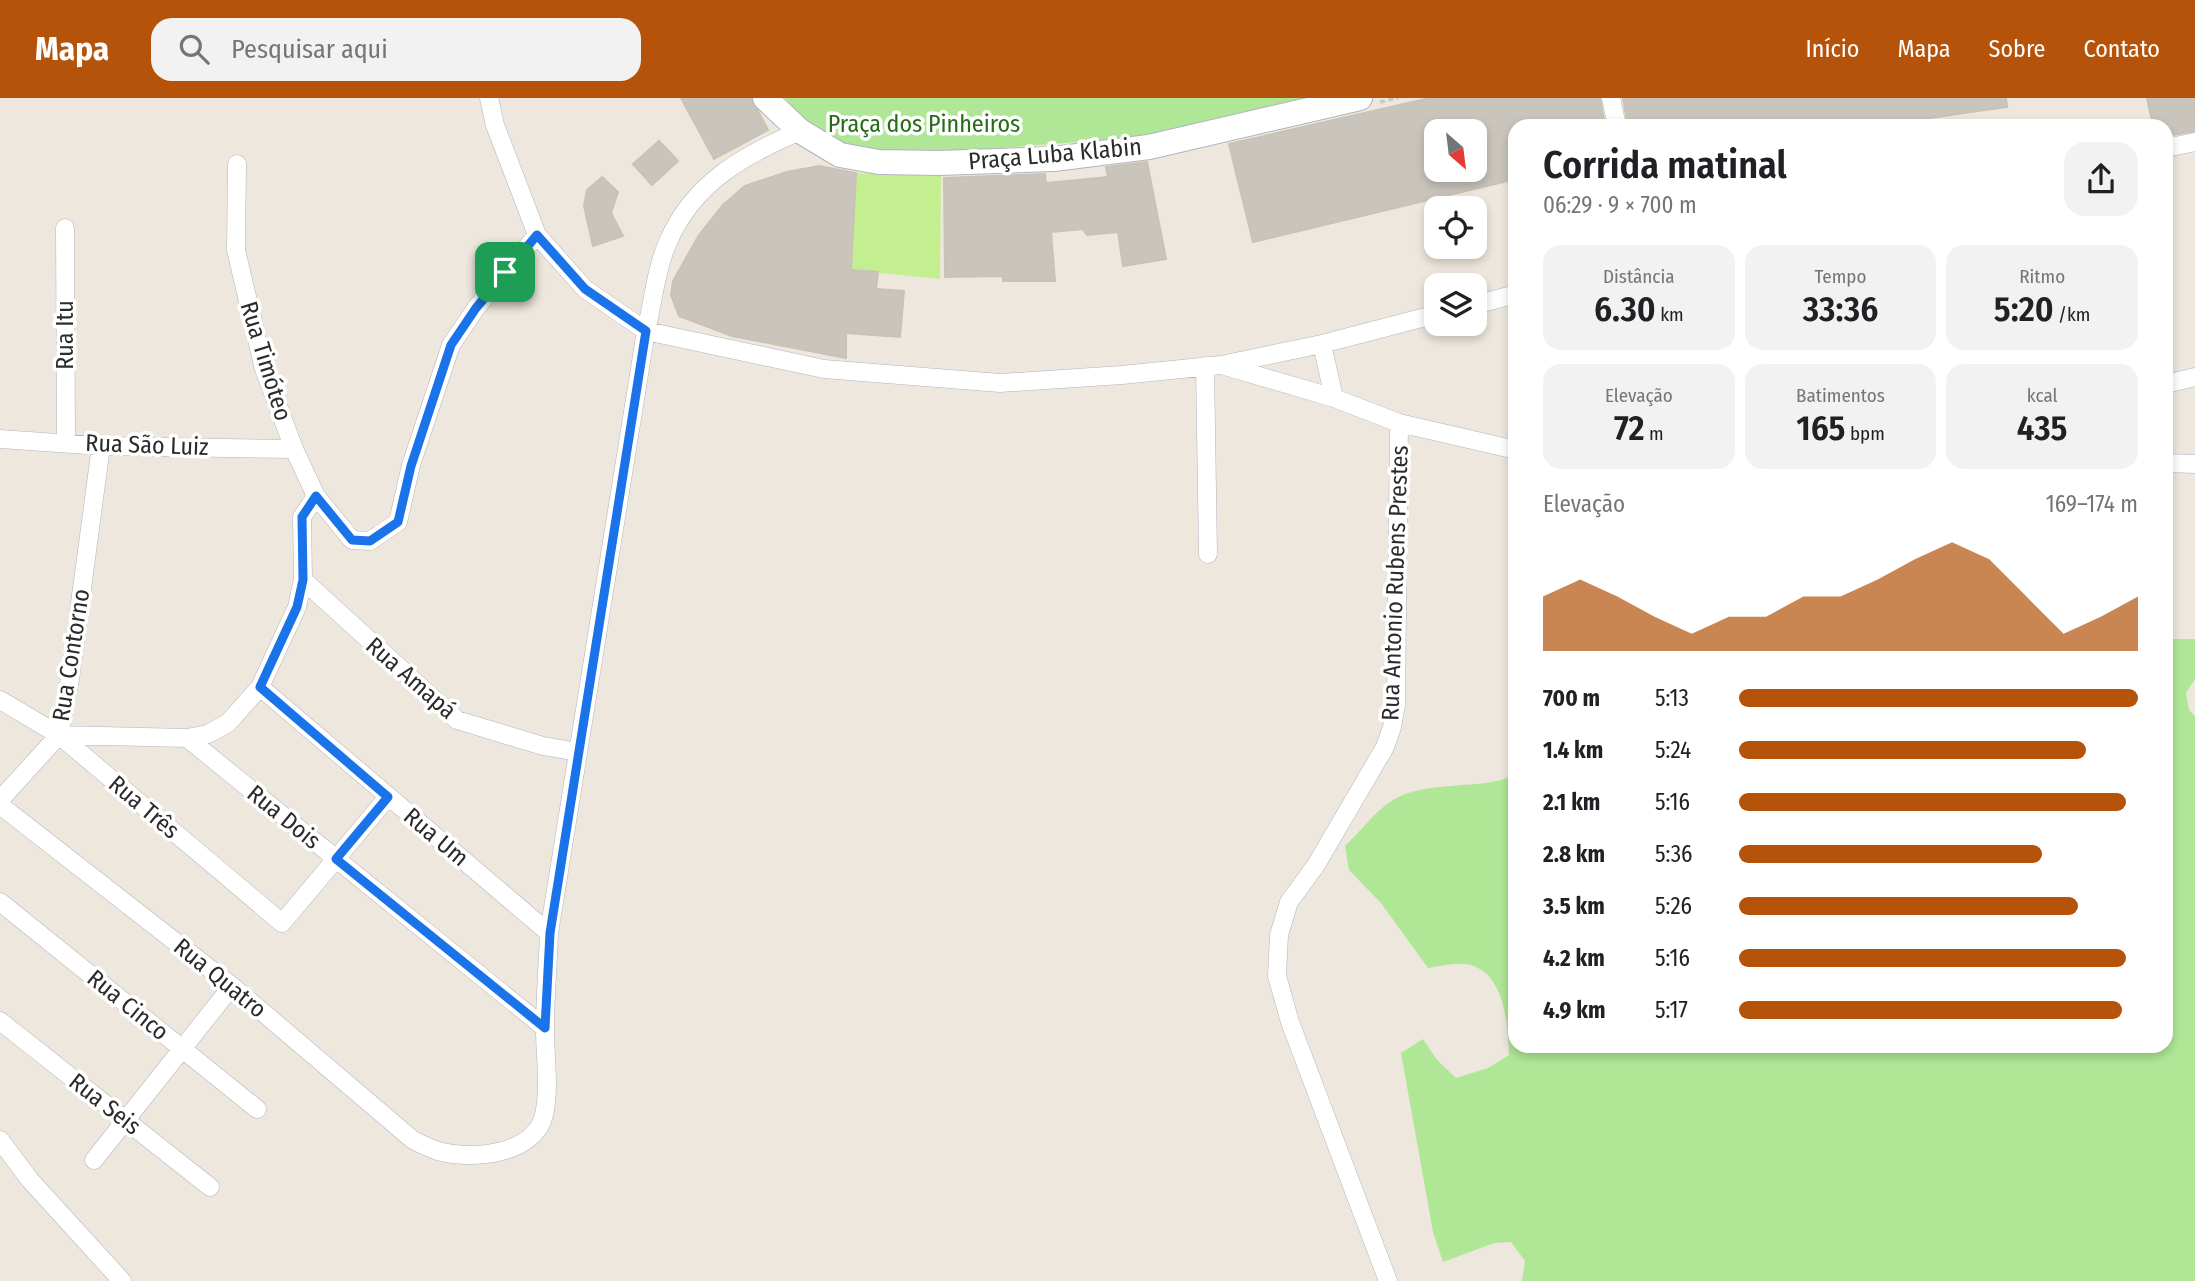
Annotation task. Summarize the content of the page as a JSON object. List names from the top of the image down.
{
  "streets": {
    "main road": ["Praça Luba Klabin"],
    "street": [
      "Rua Itu",
      "Rua Timóteo",
      "Rua São Luiz",
      "Rua Antonio Rubens Prestes",
      "Rua Contorno",
      "Rua Amapá",
      "Rua Três",
      "Rua Dois",
      "Rua Um",
      "Rua Quatro",
      "Rua Cinco",
      "Rua Seis"
    ]
  },
  "crossings": [
    ["Rua Itu", "Rua São Luiz"],
    ["Rua Timóteo", "Rua São Luiz"],
    ["Rua Timóteo", "Rua Contorno"],
    ["Rua São Luiz", "Rua Contorno"],
    ["Rua Contorno", "Rua Amapá"],
    ["Rua Contorno", "Rua Três"],
    ["Rua Contorno", "Rua Dois"],
    ["Rua Contorno", "Rua Um"],
    ["Rua Três", "Rua Dois"],
    ["Rua Dois", "Rua Quatro"]
  ],
  "parks": ["Praça dos Pinheiros"],
  "north": "bottom right",
  "page": {
    "header": "Mapa",
    "search": "Pesquisar aqui",
    "nav": [
      "Início",
      "Mapa",
      "Sobre",
      "Contato"
    ],
    "heading": ["Corrida matinal", "06:29 · 9 × 700 m"],
    "stats": [
      ["Distância", "6.30 km"],
      ["Tempo", "33:36"],
      ["Ritmo", "5:20 /km"],
      ["Elevação", "72 m"],
      ["Batimentos", "165 bpm"],
      ["kcal", "435"]
    ],
    "chart": ["Elevação", "169–174 m"],
    "list": [
      {
        "name": "700 m",
        "note": "5:13"
      },
      {
        "name": "1.4 km",
        "note": "5:24"
      },
      {
        "name": "2.1 km",
        "note": "5:16"
      },
      {
        "name": "2.8 km",
        "note": "5:36"
      },
      {
        "name": "3.5 km",
        "note": "5:26"
      },
      {
        "name": "4.2 km",
        "note": "5:16"
      },
      {
        "name": "4.9 km",
        "note": "5:17"
      }
    ]
  }
}
